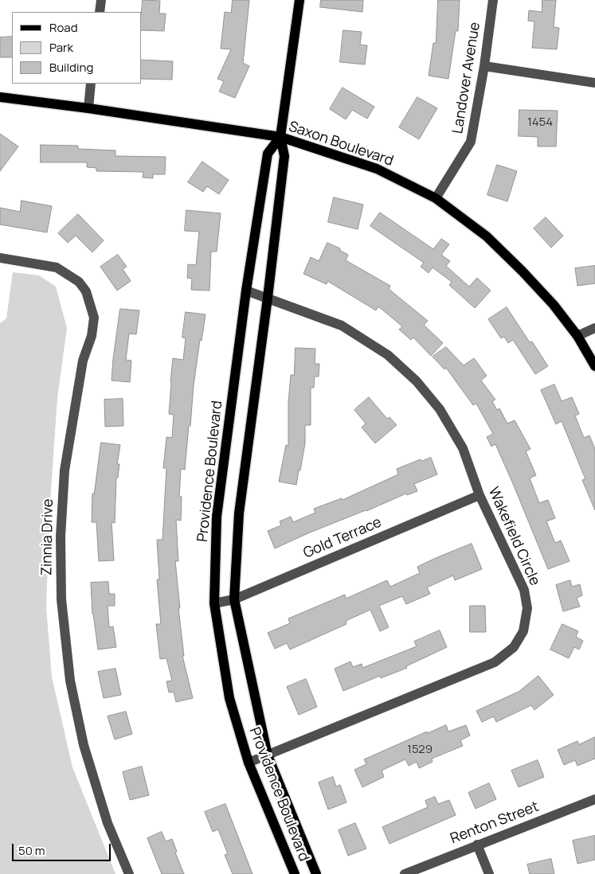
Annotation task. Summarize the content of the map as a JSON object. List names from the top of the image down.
{
  "streets": {
    "main road": ["Saxon Boulevard", "Providence Boulevard"],
    "street": [
      "Landover Avenue",
      "Wakefield Circle",
      "Zinnia Drive",
      "Gold Terrace",
      "Renton Street"
    ]
  },
  "crossings": [
    ["Landover Avenue", "Saxon Boulevard"],
    ["Saxon Boulevard", "Providence Boulevard"],
    ["Providence Boulevard", "Wakefield Circle"],
    ["Providence Boulevard", "Gold Terrace"],
    ["Wakefield Circle", "Gold Terrace"]
  ],
  "house_numbers": ["1454", "1529"],
  "legend": ["Road", "Park", "Building"],
  "scale_bar": "50 m"
}
